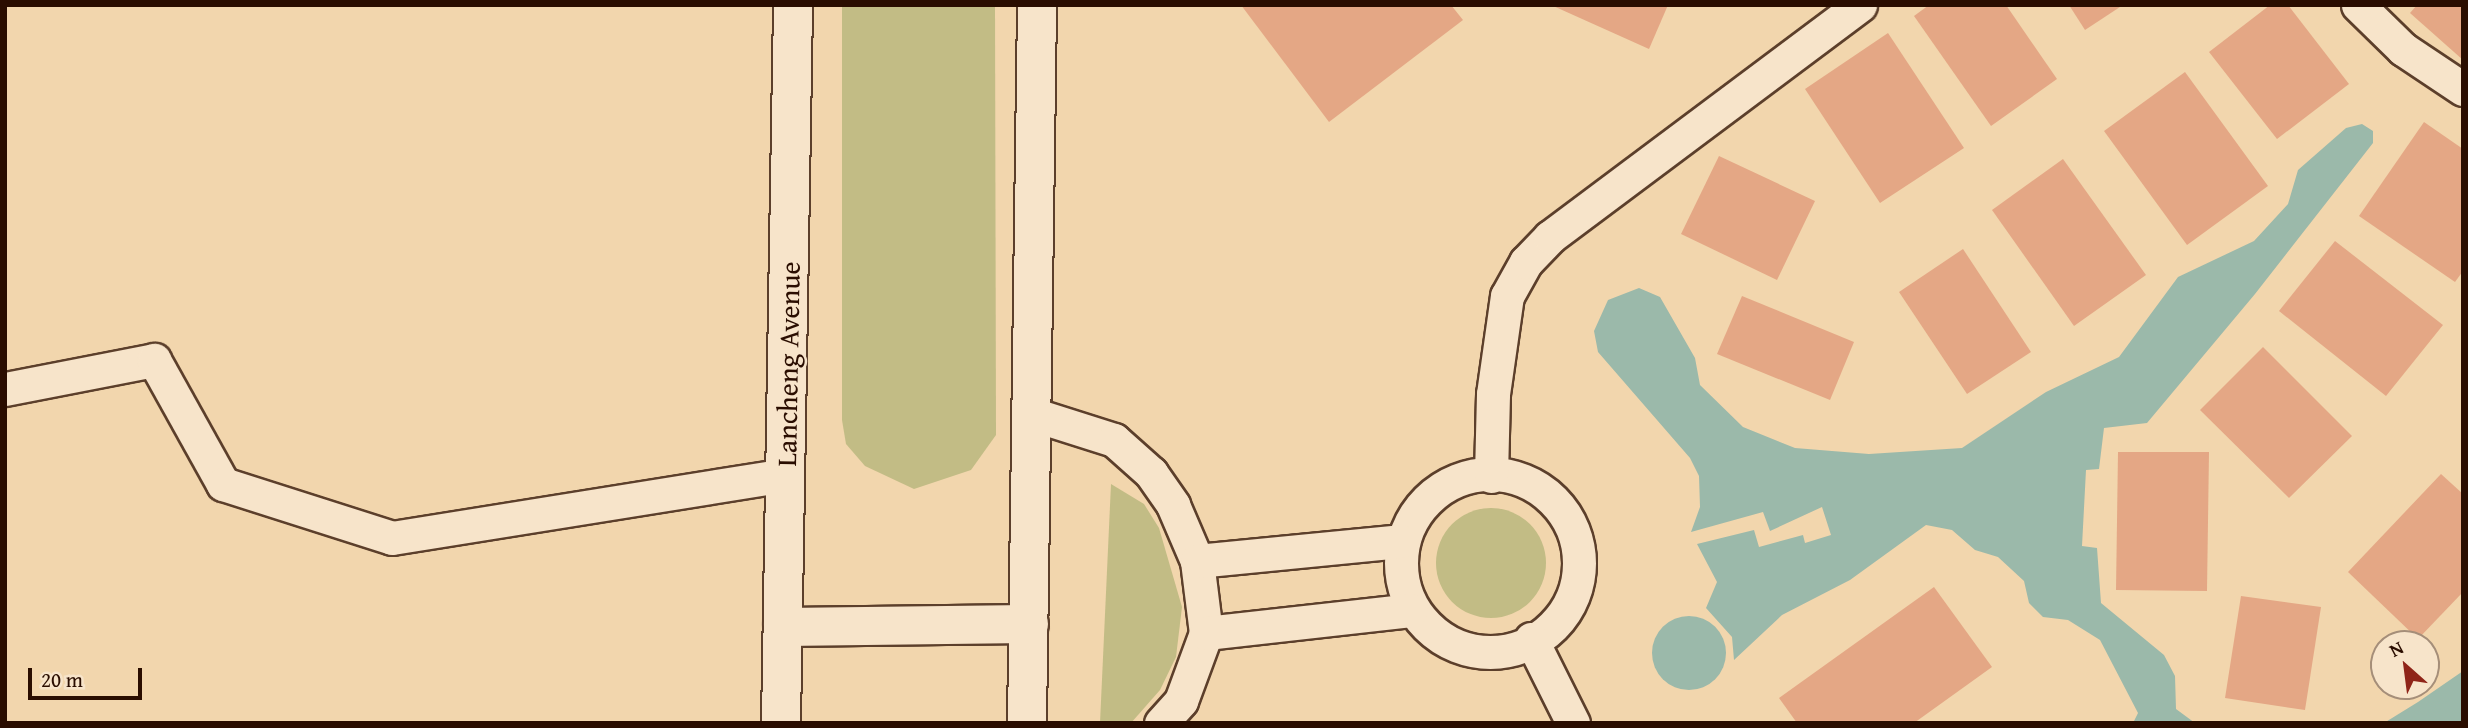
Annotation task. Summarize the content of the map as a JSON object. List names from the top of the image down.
{
  "streets": {
    "main road": ["Lancheng Avenue"]
  },
  "scale_bar": "20 m",
  "north": "top left"
}
